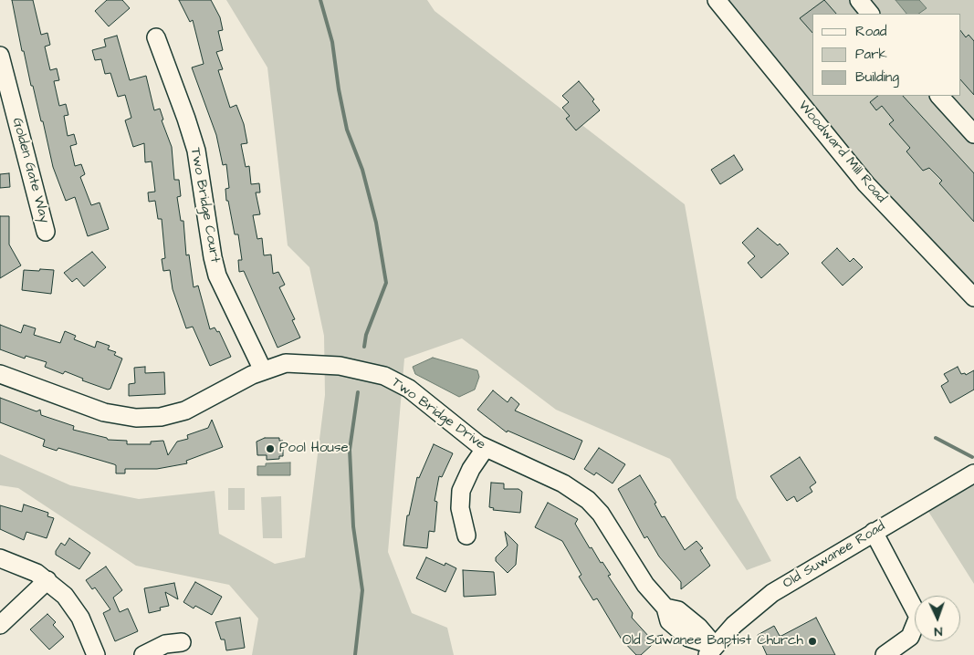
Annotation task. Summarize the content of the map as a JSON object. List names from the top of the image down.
{
  "streets": {
    "street": [
      "Woodward Mill Road",
      "Golden Gate Way",
      "Two Bridge Court",
      "Two Bridge Drive",
      "Old Suwanee Road"
    ]
  },
  "crossings": [
    ["Two Bridge Court", "Two Bridge Drive"],
    ["Two Bridge Drive", "Old Suwanee Road"]
  ],
  "places": ["Pool House", "Old Suwanee Baptist Church"],
  "legend": ["Road", "Park", "Building"],
  "north": "bottom"
}
